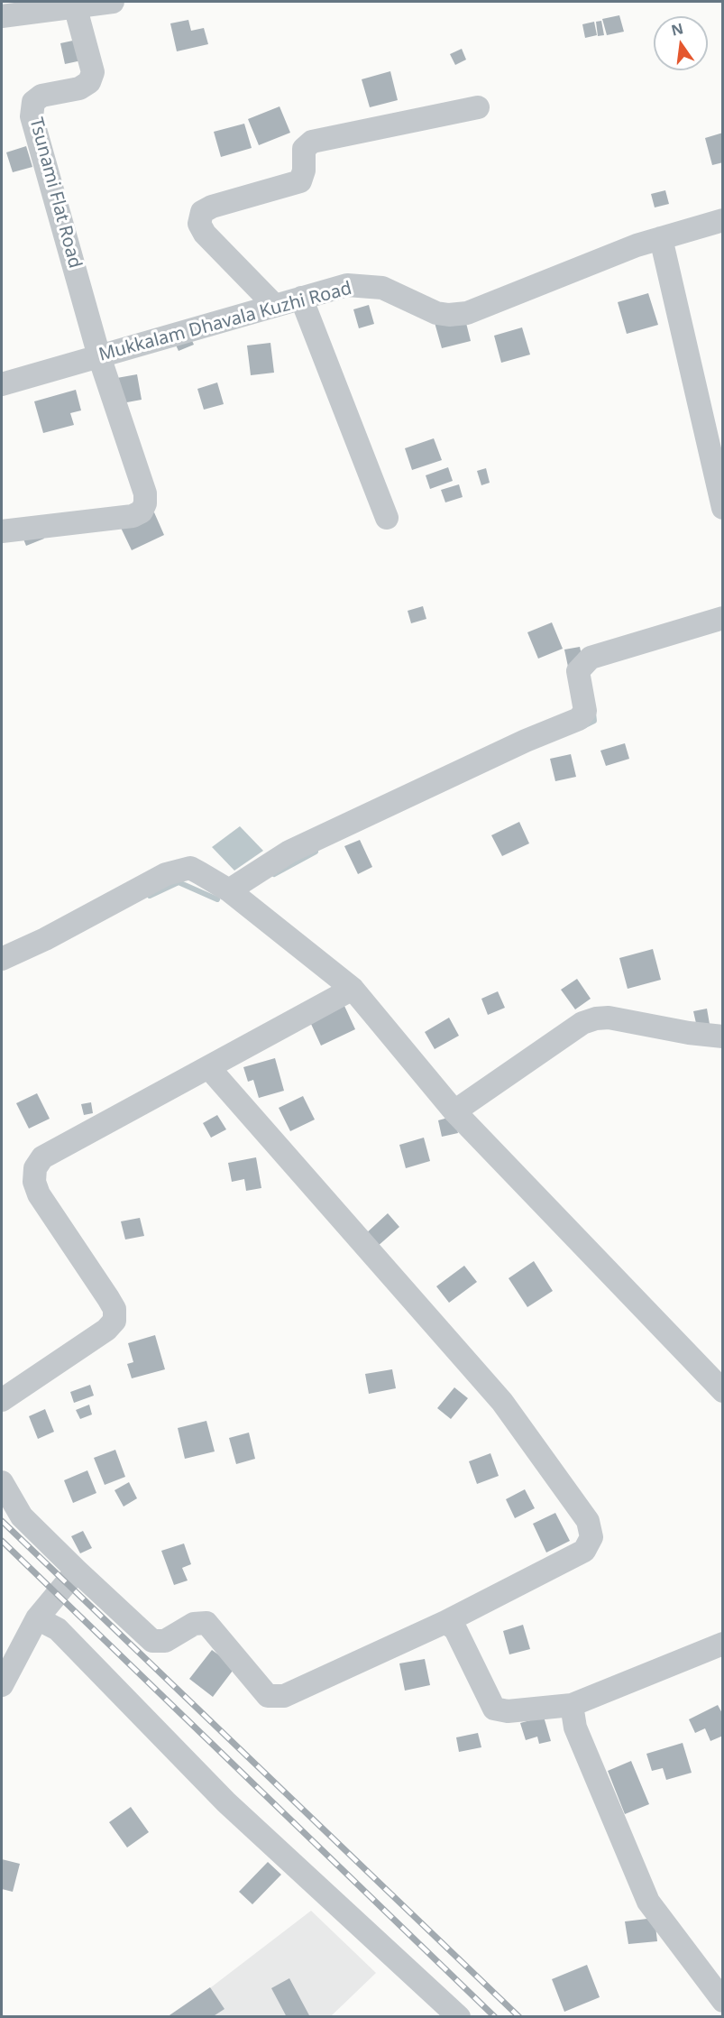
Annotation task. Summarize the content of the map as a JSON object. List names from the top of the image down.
{
  "streets": {
    "street": ["Tsunami Flat Road", "Mukkalam Dhavala Kuzhi Road"]
  },
  "crossings": [
    ["Tsunami Flat Road", "Mukkalam Dhavala Kuzhi Road"]
  ],
  "north": "top"
}
